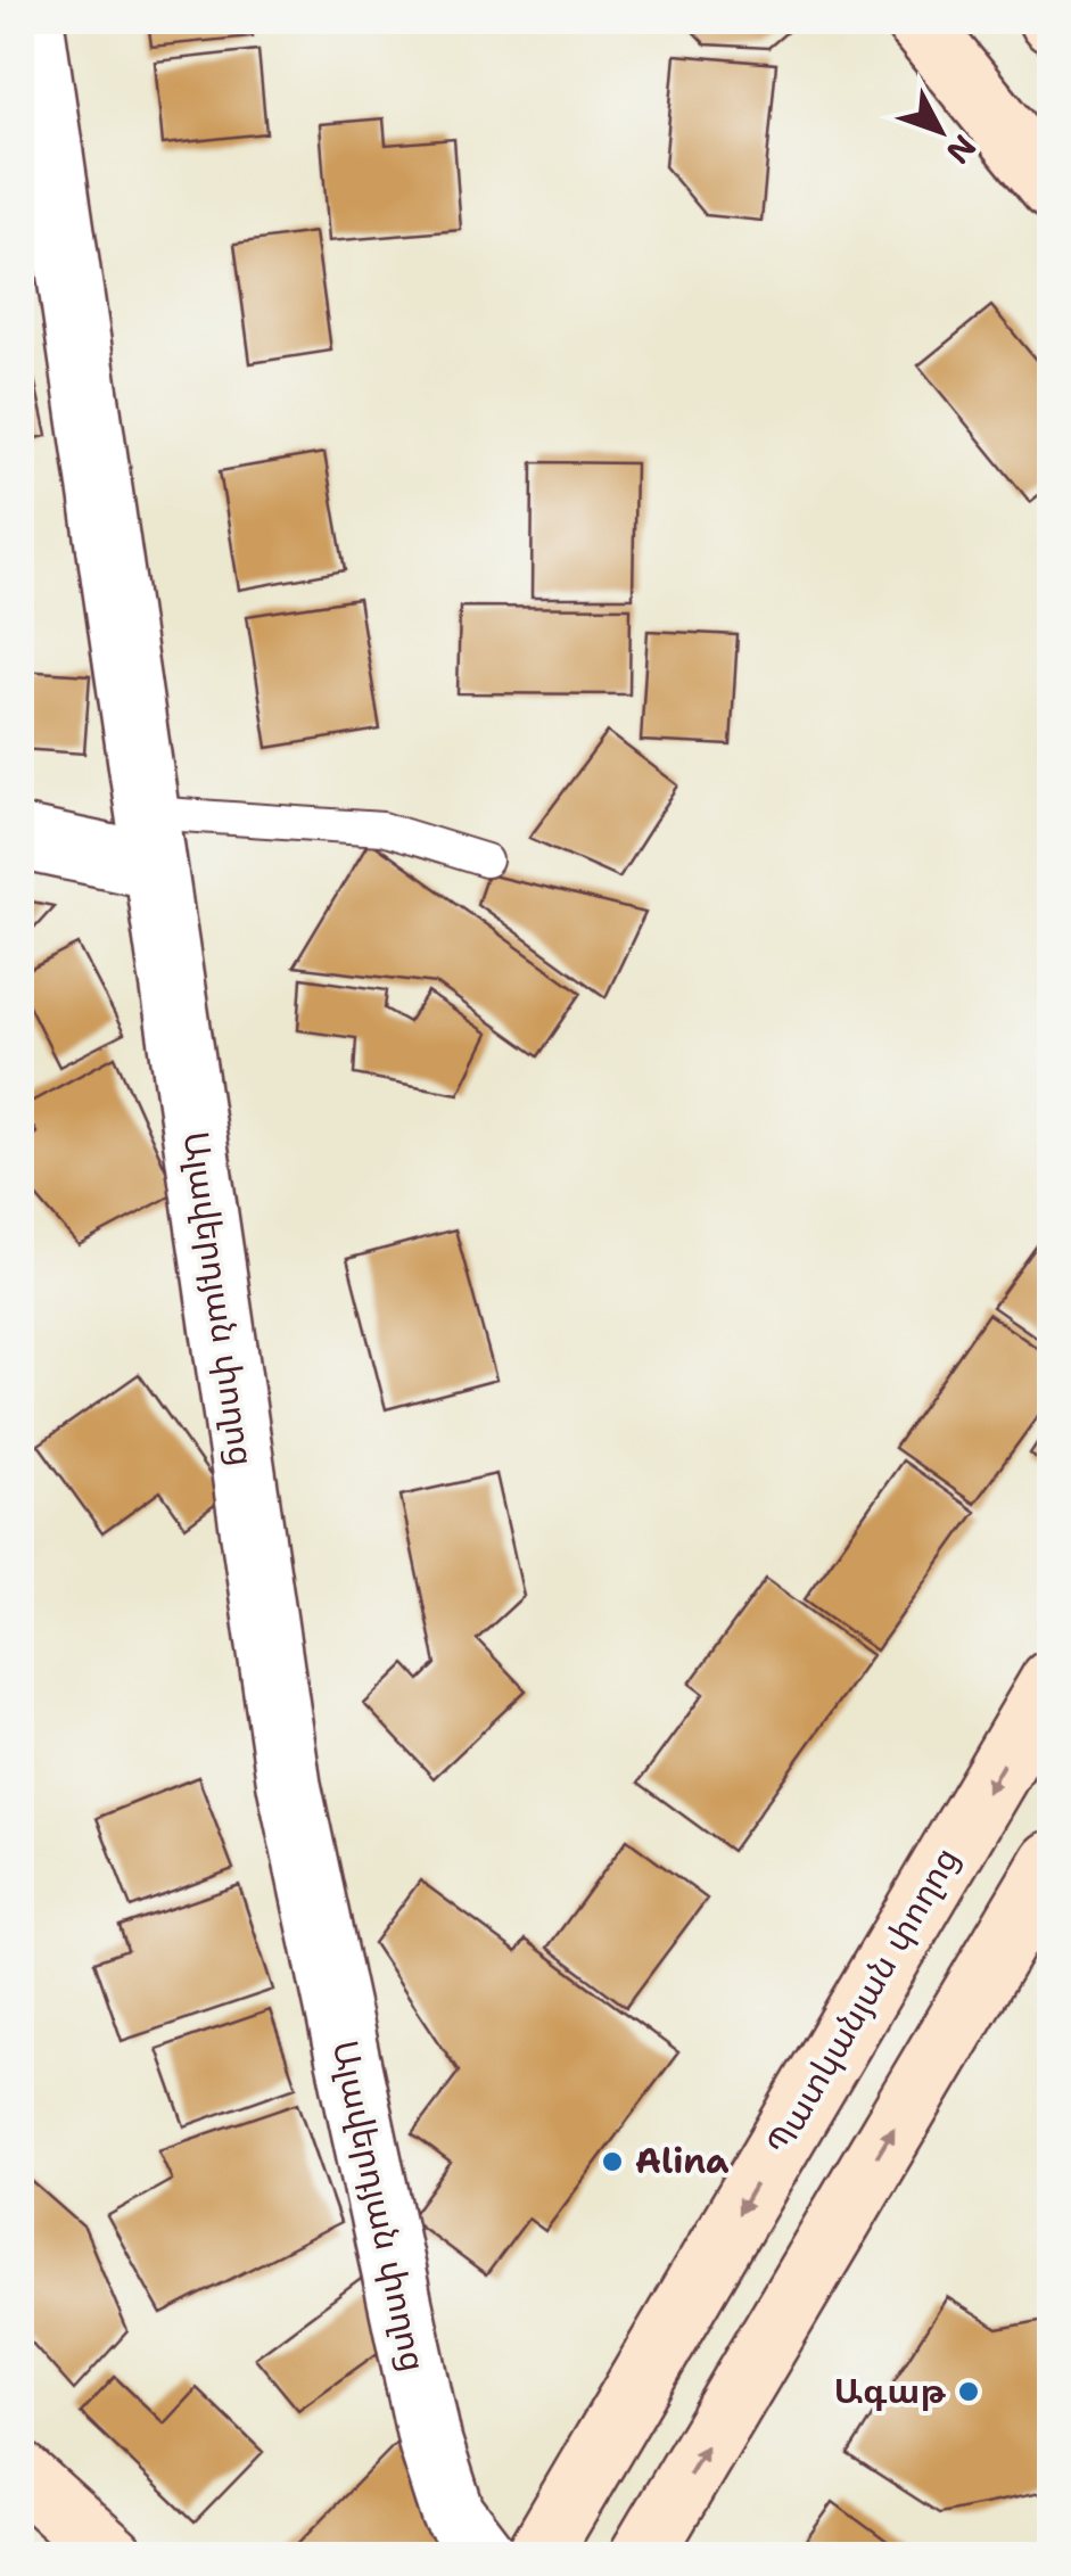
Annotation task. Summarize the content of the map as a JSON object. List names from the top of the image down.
{
  "streets": {
    "main road": ["Պատկանյան փողոց"],
    "street": ["Ալավերդյան փողոց"]
  },
  "places": ["Alina", "Ագաթ"],
  "north": "bottom right"
}
